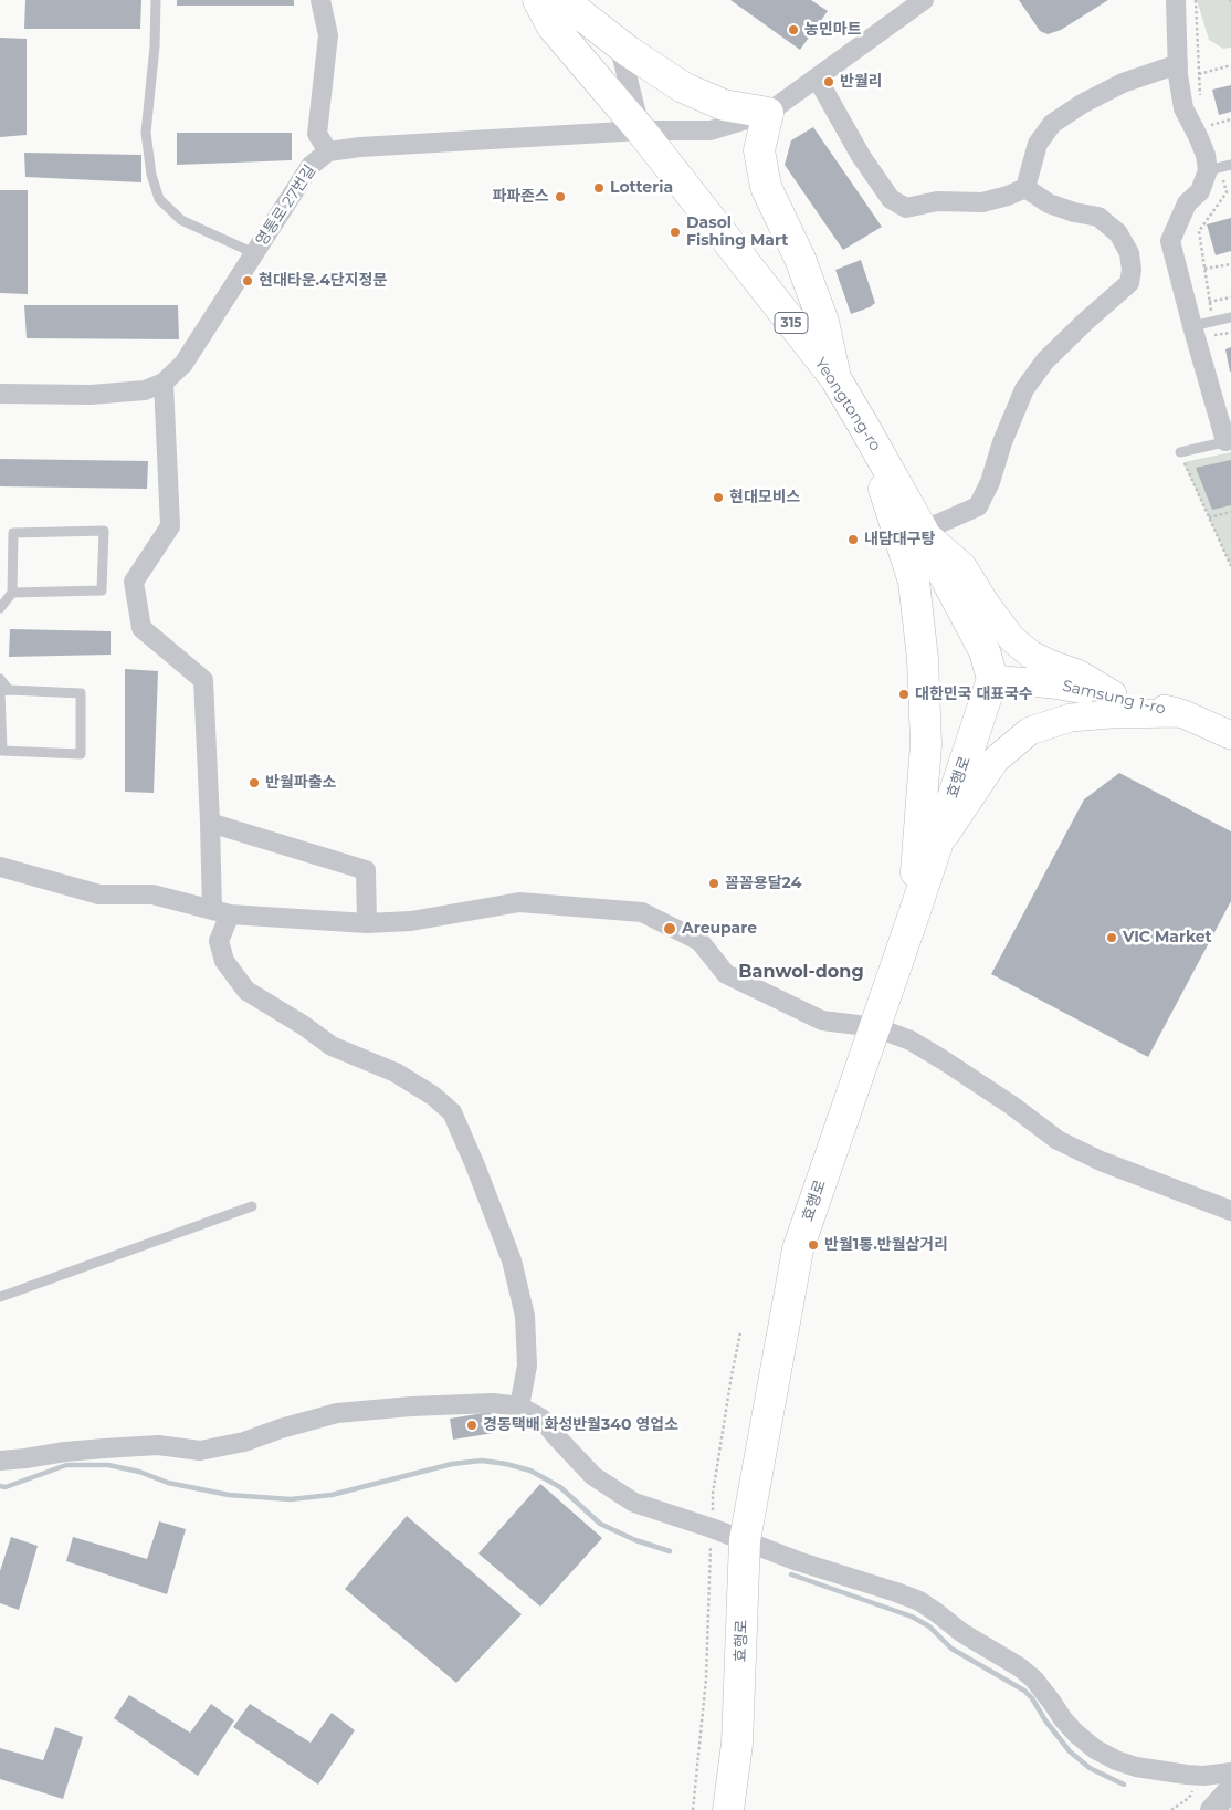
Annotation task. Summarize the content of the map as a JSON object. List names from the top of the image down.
{
  "streets": {
    "main road": [
      "315",
      "Yeongtong-ro",
      "Samsung 1-ro",
      "효행로"
    ],
    "street": ["영통로 27번길"]
  },
  "crossings": [
    ["영통로 27번길", "Yeongtong-ro"],
    ["315", "Yeongtong-ro"],
    ["315", "효행로"],
    ["Yeongtong-ro", "Samsung 1-ro"],
    ["Yeongtong-ro", "효행로"],
    ["Samsung 1-ro", "효행로"]
  ],
  "districts": ["Banwol-dong"],
  "places": [
    "농민마트",
    "반월리",
    "Lotteria",
    "파파존스",
    "Dasol Fishing Mart",
    "현대타운.4단지정문",
    "현대모비스",
    "내담대구탕",
    "대한민국 대표국수",
    "반월파출소",
    "꼼꼼용달24",
    "Areupare",
    "VIC Market",
    "반월1통.반월삼거리",
    "경동택배 화성반월340 영업소"
  ]
}
